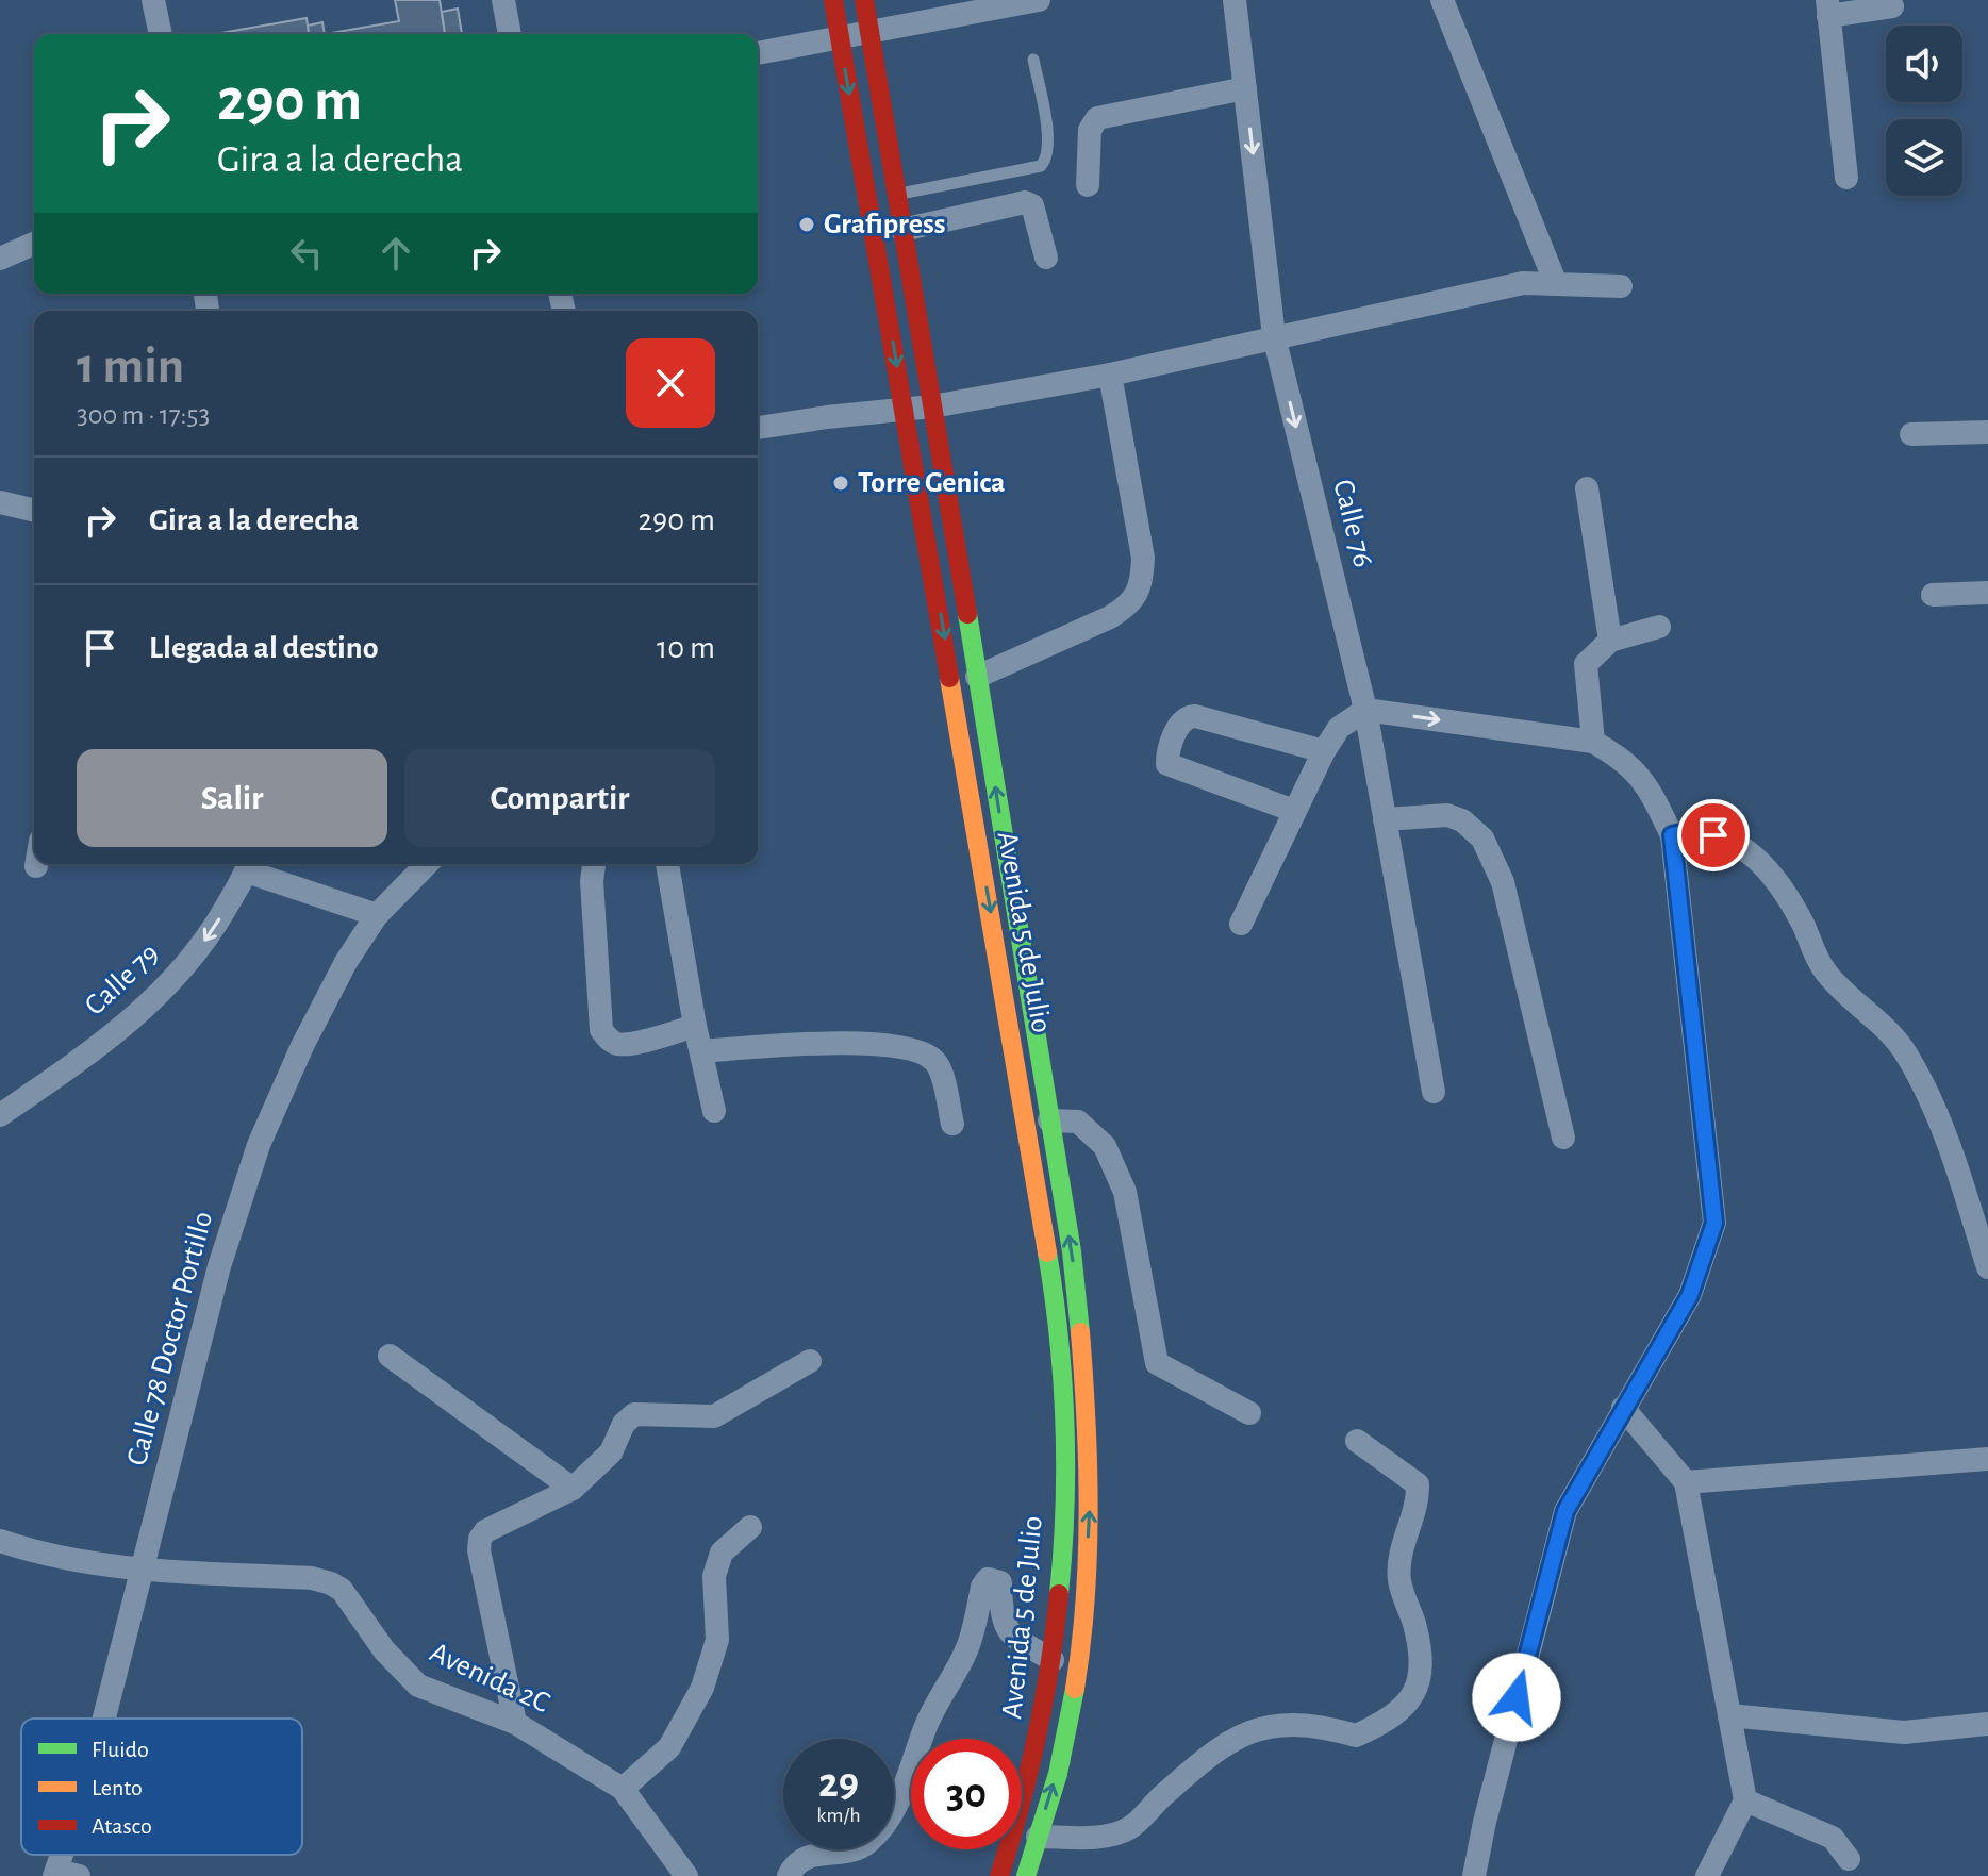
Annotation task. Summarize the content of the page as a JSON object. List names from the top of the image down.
{
  "streets": {
    "main road": ["Avenida 5 de Julio"],
    "street": [
      "Calle 76",
      "Calle 79",
      "Calle 78 Doctor Portillo",
      "Avenida 2C"
    ]
  },
  "crossings": [
    ["Calle 78 Doctor Portillo", "Avenida 2C"]
  ],
  "one_way": ["Calle 76", "Calle 79"],
  "places": ["Grafipress", "Torre Genica"],
  "legend": ["Fluido", "Lento", "Atasco"],
  "page": {
    "turn": ["290 m", "Gira a la derecha"],
    "heading": ["1 min", "300 m · 17:53"],
    "list": [
      {
        "name": "Gira a la derecha",
        "value": "290 m"
      },
      {
        "name": "Llegada al destino",
        "value": "10 m"
      }
    ],
    "buttons": ["Salir", "Compartir"],
    "speed": "29 km/h",
    "limit": "30"
  }
}
